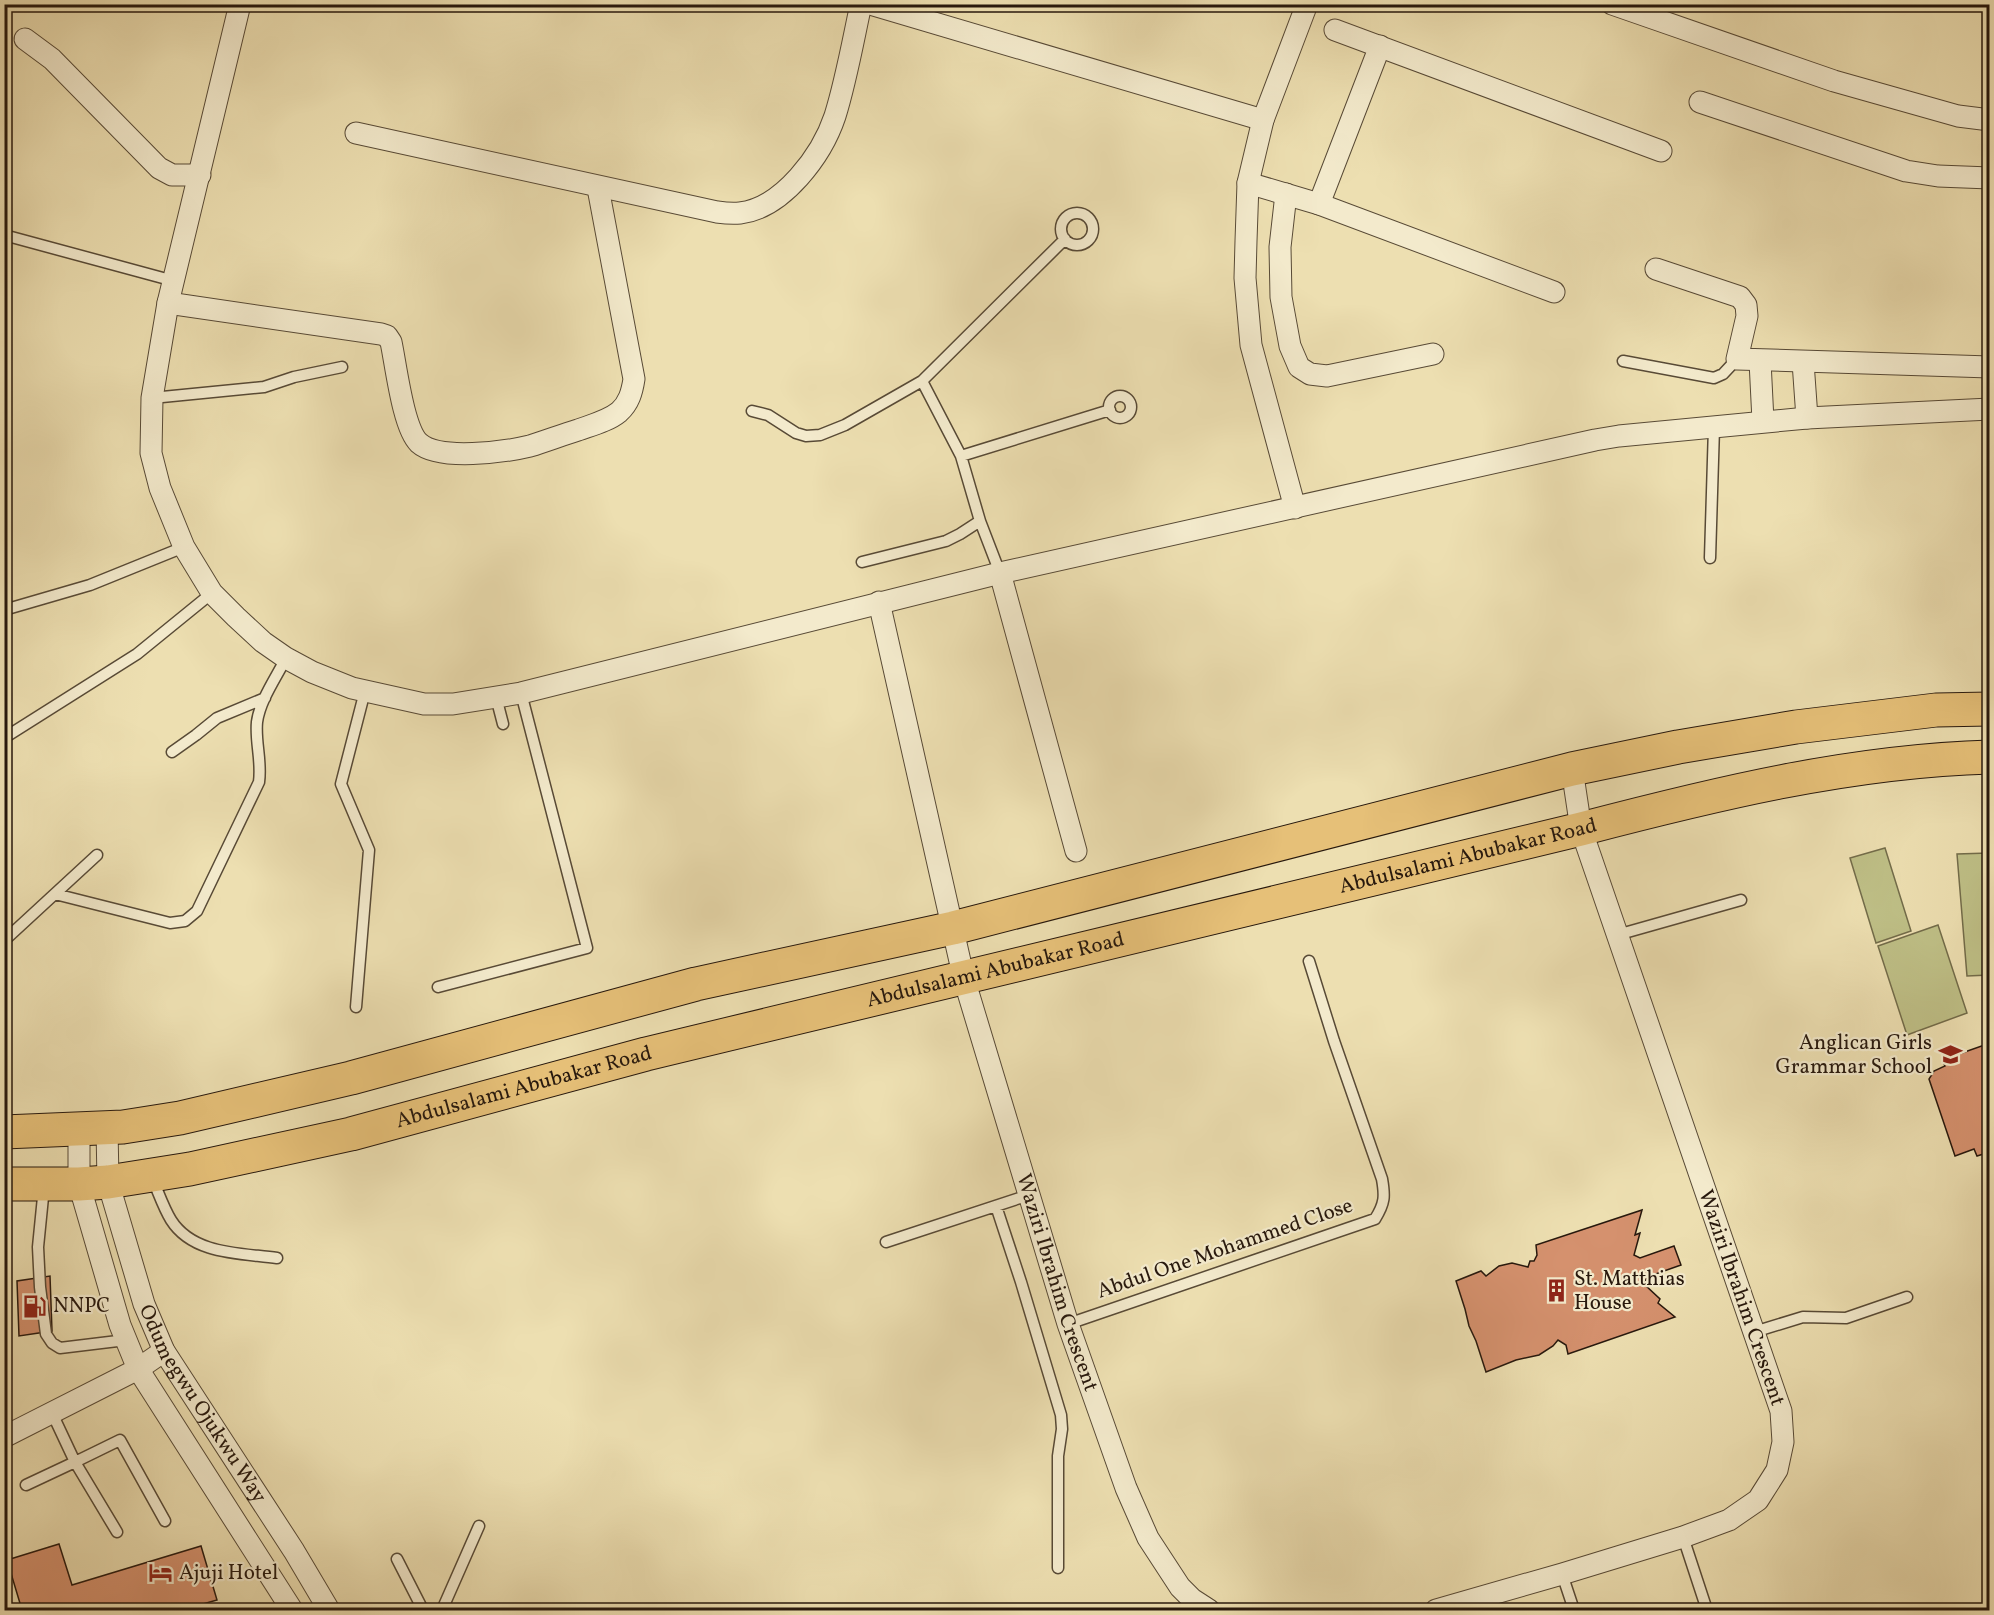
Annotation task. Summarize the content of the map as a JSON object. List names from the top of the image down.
{
  "streets": {
    "main road": ["Abdulsalami Abubakar Road"],
    "street": ["Waziri Ibrahim Crescent", "Odumegwu Ojukwu Way"],
    "lane": ["Abdul One Mohammed Close"]
  },
  "crossings": [
    ["Abdulsalami Abubakar Road", "Waziri Ibrahim Crescent"],
    ["Abdulsalami Abubakar Road", "Odumegwu Ojukwu Way"],
    ["Abdul One Mohammed Close", "Waziri Ibrahim Crescent"]
  ],
  "places": {
    "school or university": ["Anglican Girls Grammar School"],
    "building": ["St. Matthias House"],
    "fuel station": ["NNPC"],
    "hotel": ["Ajuji Hotel"]
  }
}
